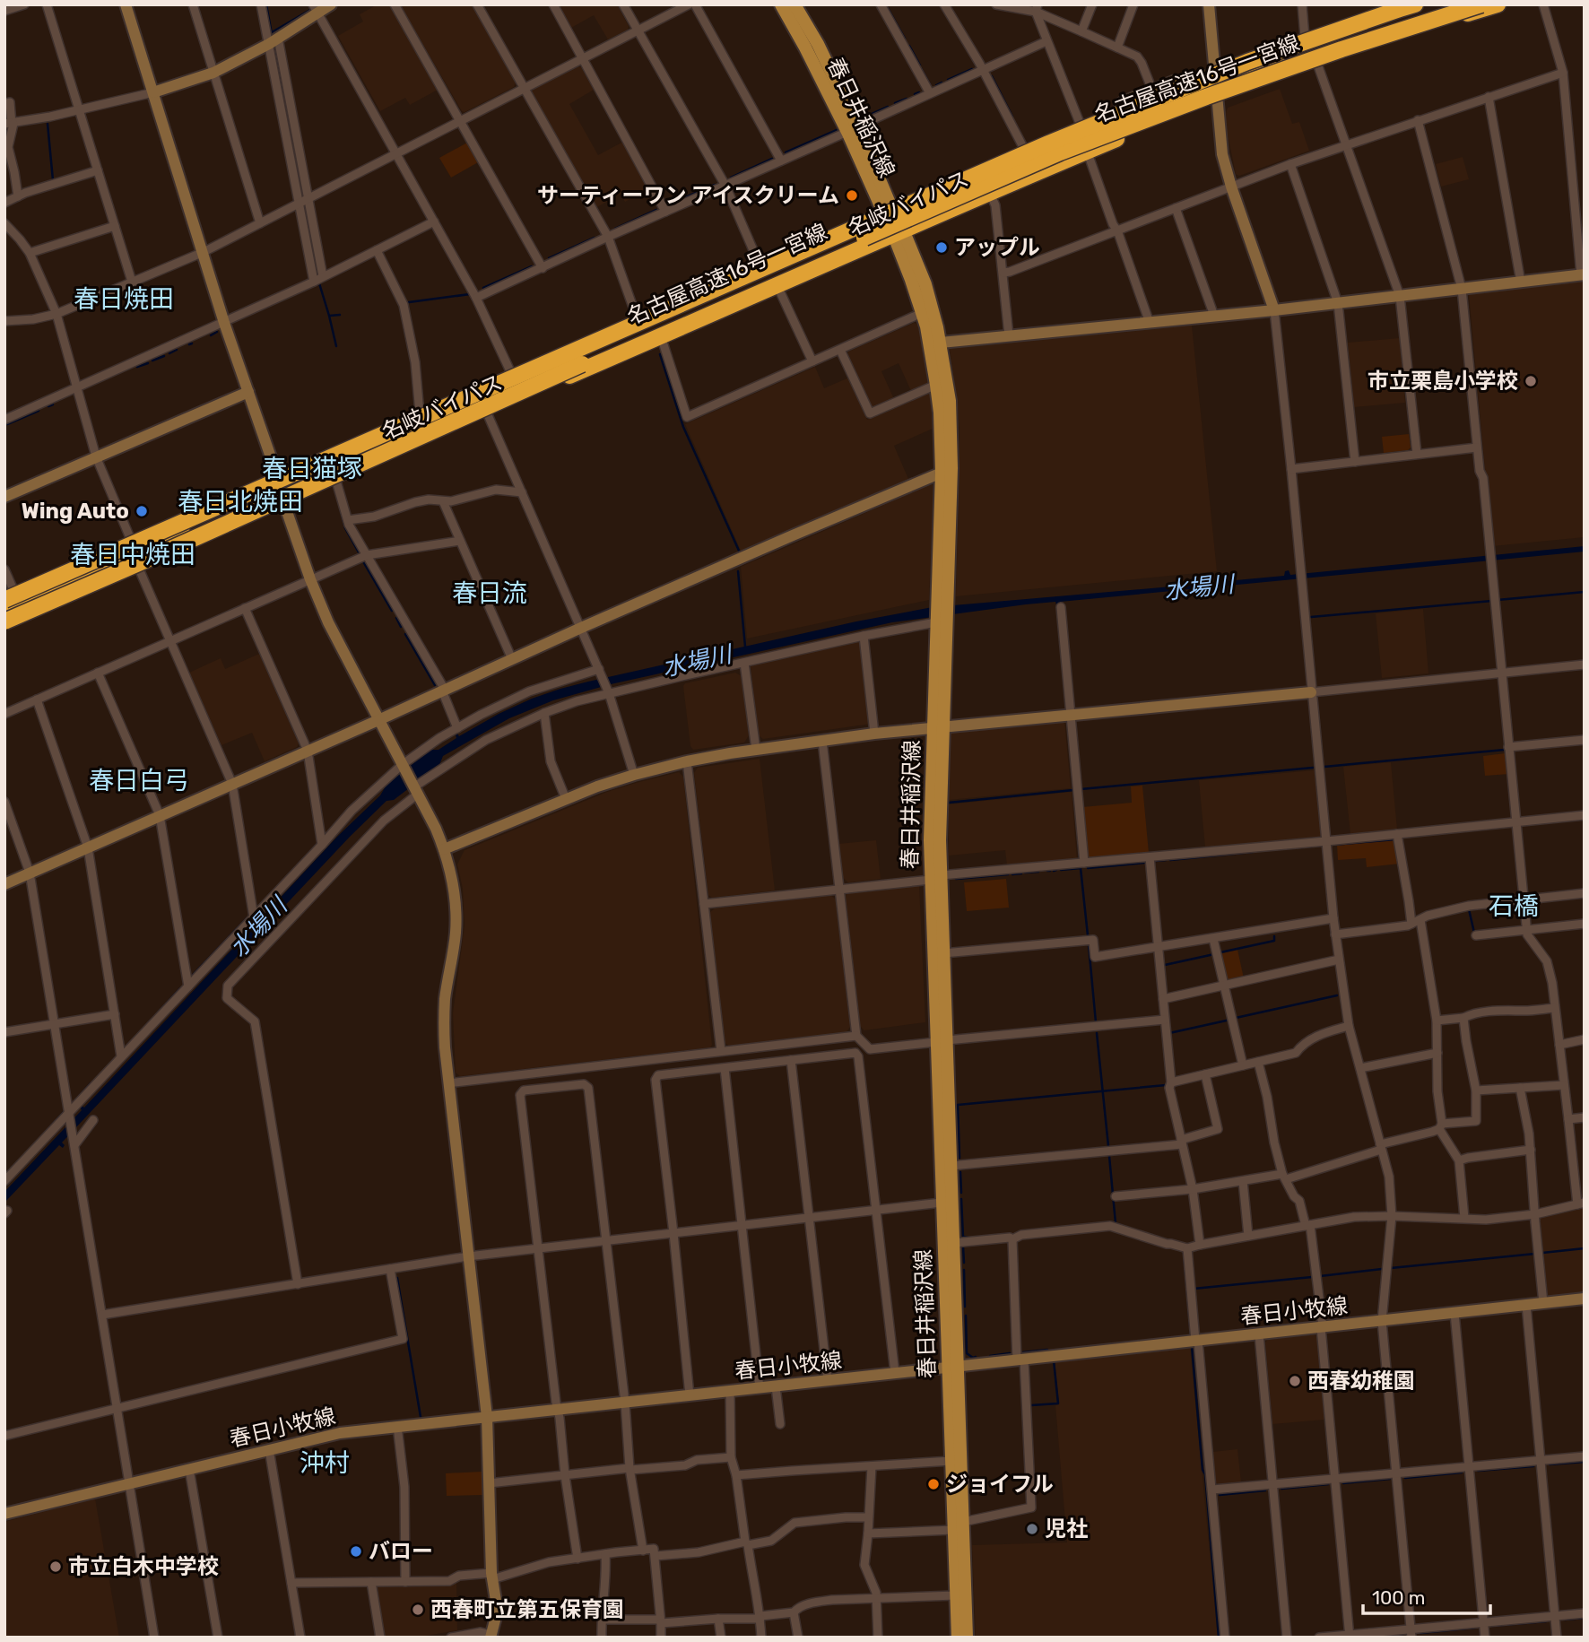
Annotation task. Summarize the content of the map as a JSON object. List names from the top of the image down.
{
  "streets": {
    "highway": ["名古屋高速16号一宮線", "名岐バイパス"],
    "main road": ["春日井稲沢線"],
    "street": ["春日小牧線"]
  },
  "crossings": [
    ["名古屋高速16号一宮線", "名岐バイパス"],
    ["春日井稲沢線", "名岐バイパス"],
    ["春日井稲沢線", "春日小牧線"]
  ],
  "districts": [
    "春日焼田",
    "春日猫塚",
    "春日北焼田",
    "春日中焼田",
    "春日流",
    "春日白弓",
    "石橋",
    "沖村"
  ],
  "water": ["水場川"],
  "places": [
    "サーティーワン アイスクリーム",
    "アップル",
    "市立栗島小学校",
    "Wing Auto",
    "西春幼稚園",
    "ジョイフル",
    "児社",
    "バロー",
    "市立白木中学校",
    "西春町立第五保育園"
  ],
  "scale_bar": "100 m"
}
